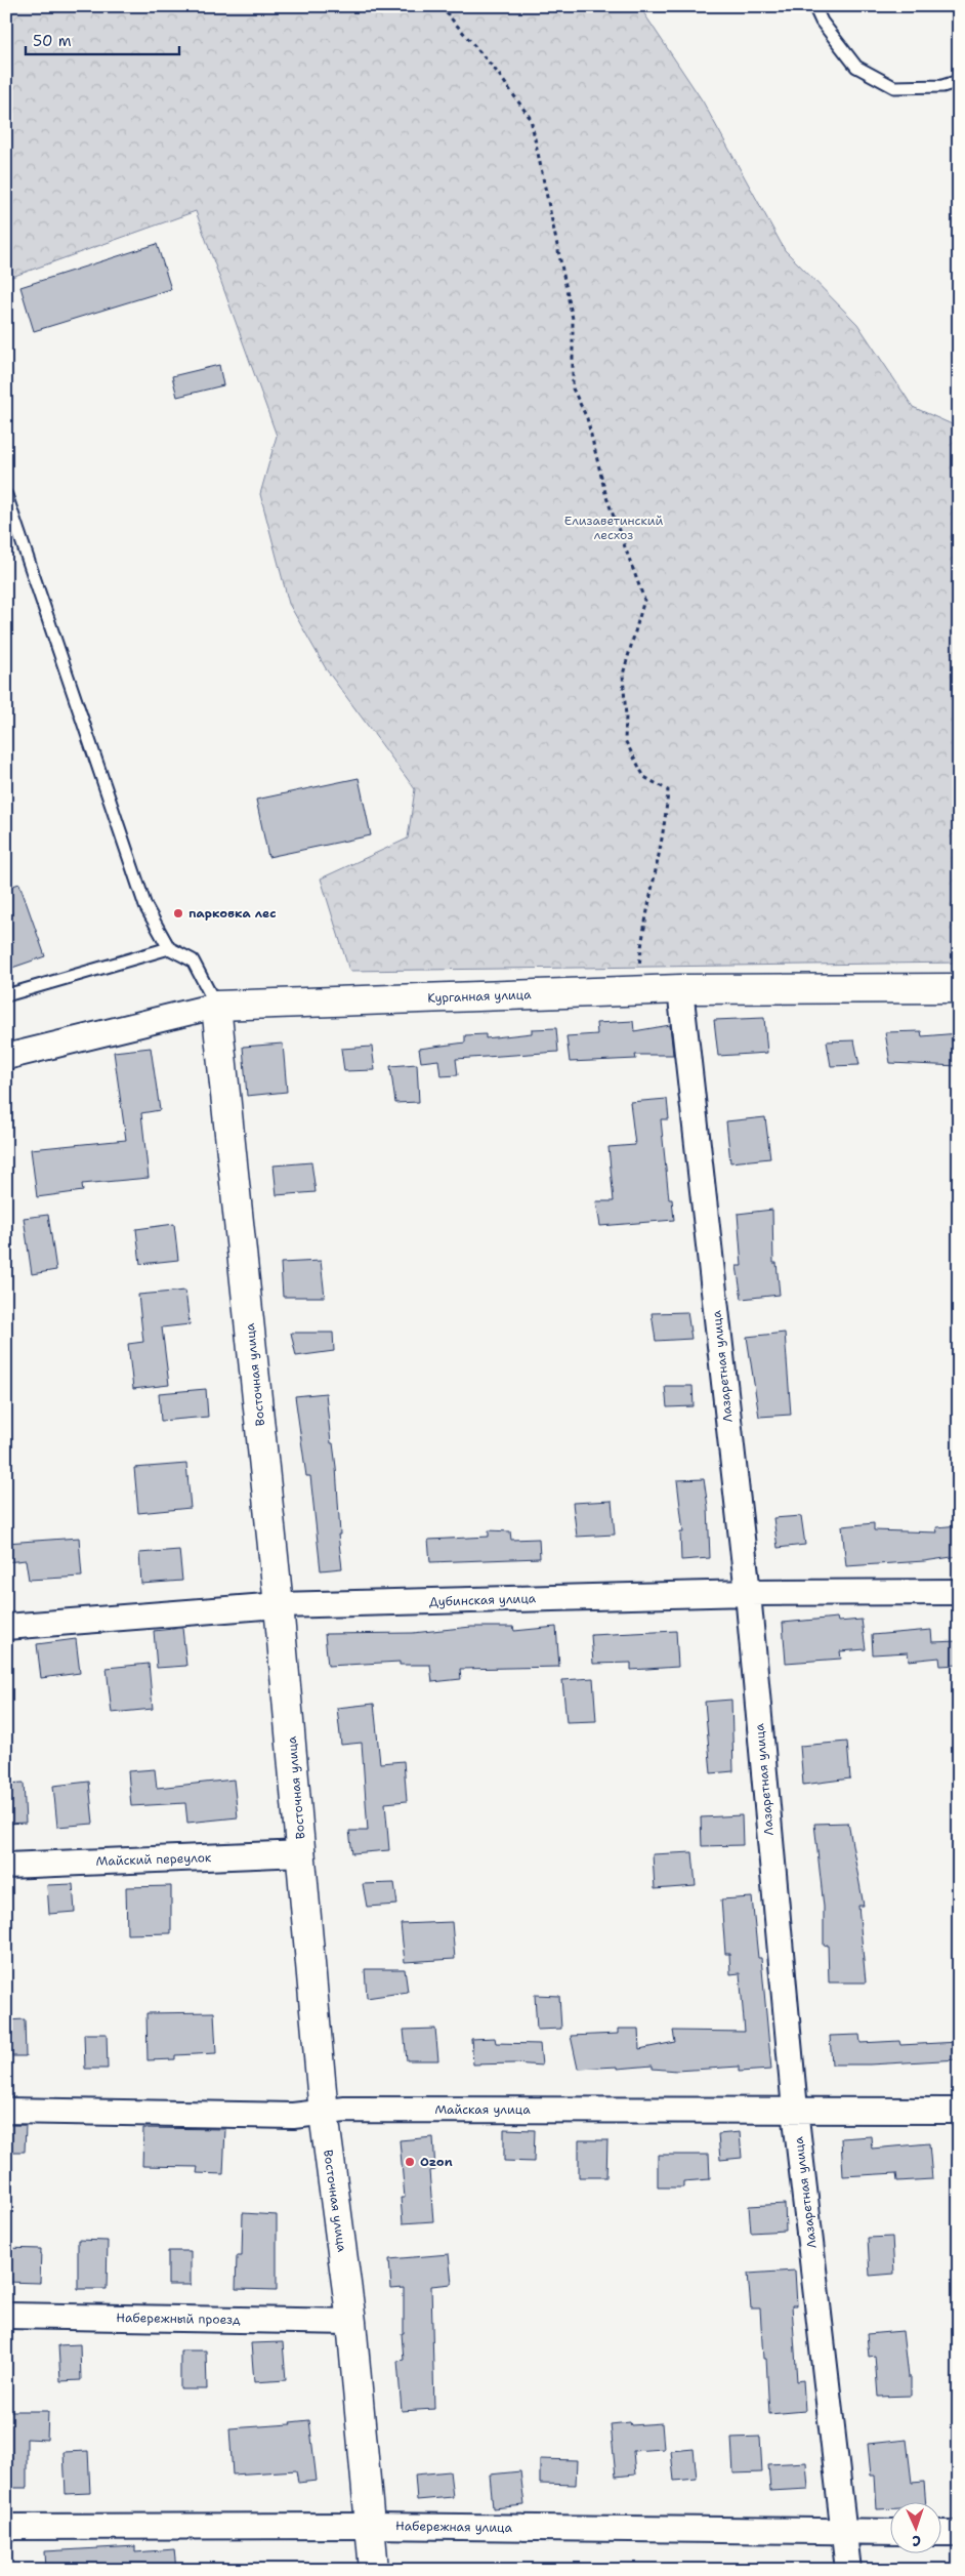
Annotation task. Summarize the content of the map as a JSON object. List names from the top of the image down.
{
  "streets": {
    "street": [
      "Курганная улица",
      "Лазаретная улица",
      "Восточная улица",
      "Дубинская улица",
      "Майский переулок",
      "Майская улица",
      "Набережный проезд",
      "Набережная улица"
    ]
  },
  "crossings": [
    ["Курганная улица", "Лазаретная улица"],
    ["Курганная улица", "Восточная улица"],
    ["Лазаретная улица", "Дубинская улица"],
    ["Лазаретная улица", "Майская улица"],
    ["Лазаретная улица", "Набережная улица"],
    ["Восточная улица", "Дубинская улица"],
    ["Восточная улица", "Майский переулок"],
    ["Восточная улица", "Майская улица"],
    ["Восточная улица", "Набережный проезд"],
    ["Восточная улица", "Набережная улица"]
  ],
  "parks": ["Елизаветинский лесхоз"],
  "places": ["парковка лес", "Ozon"],
  "scale_bar": "50 m",
  "north": "bottom"
}
